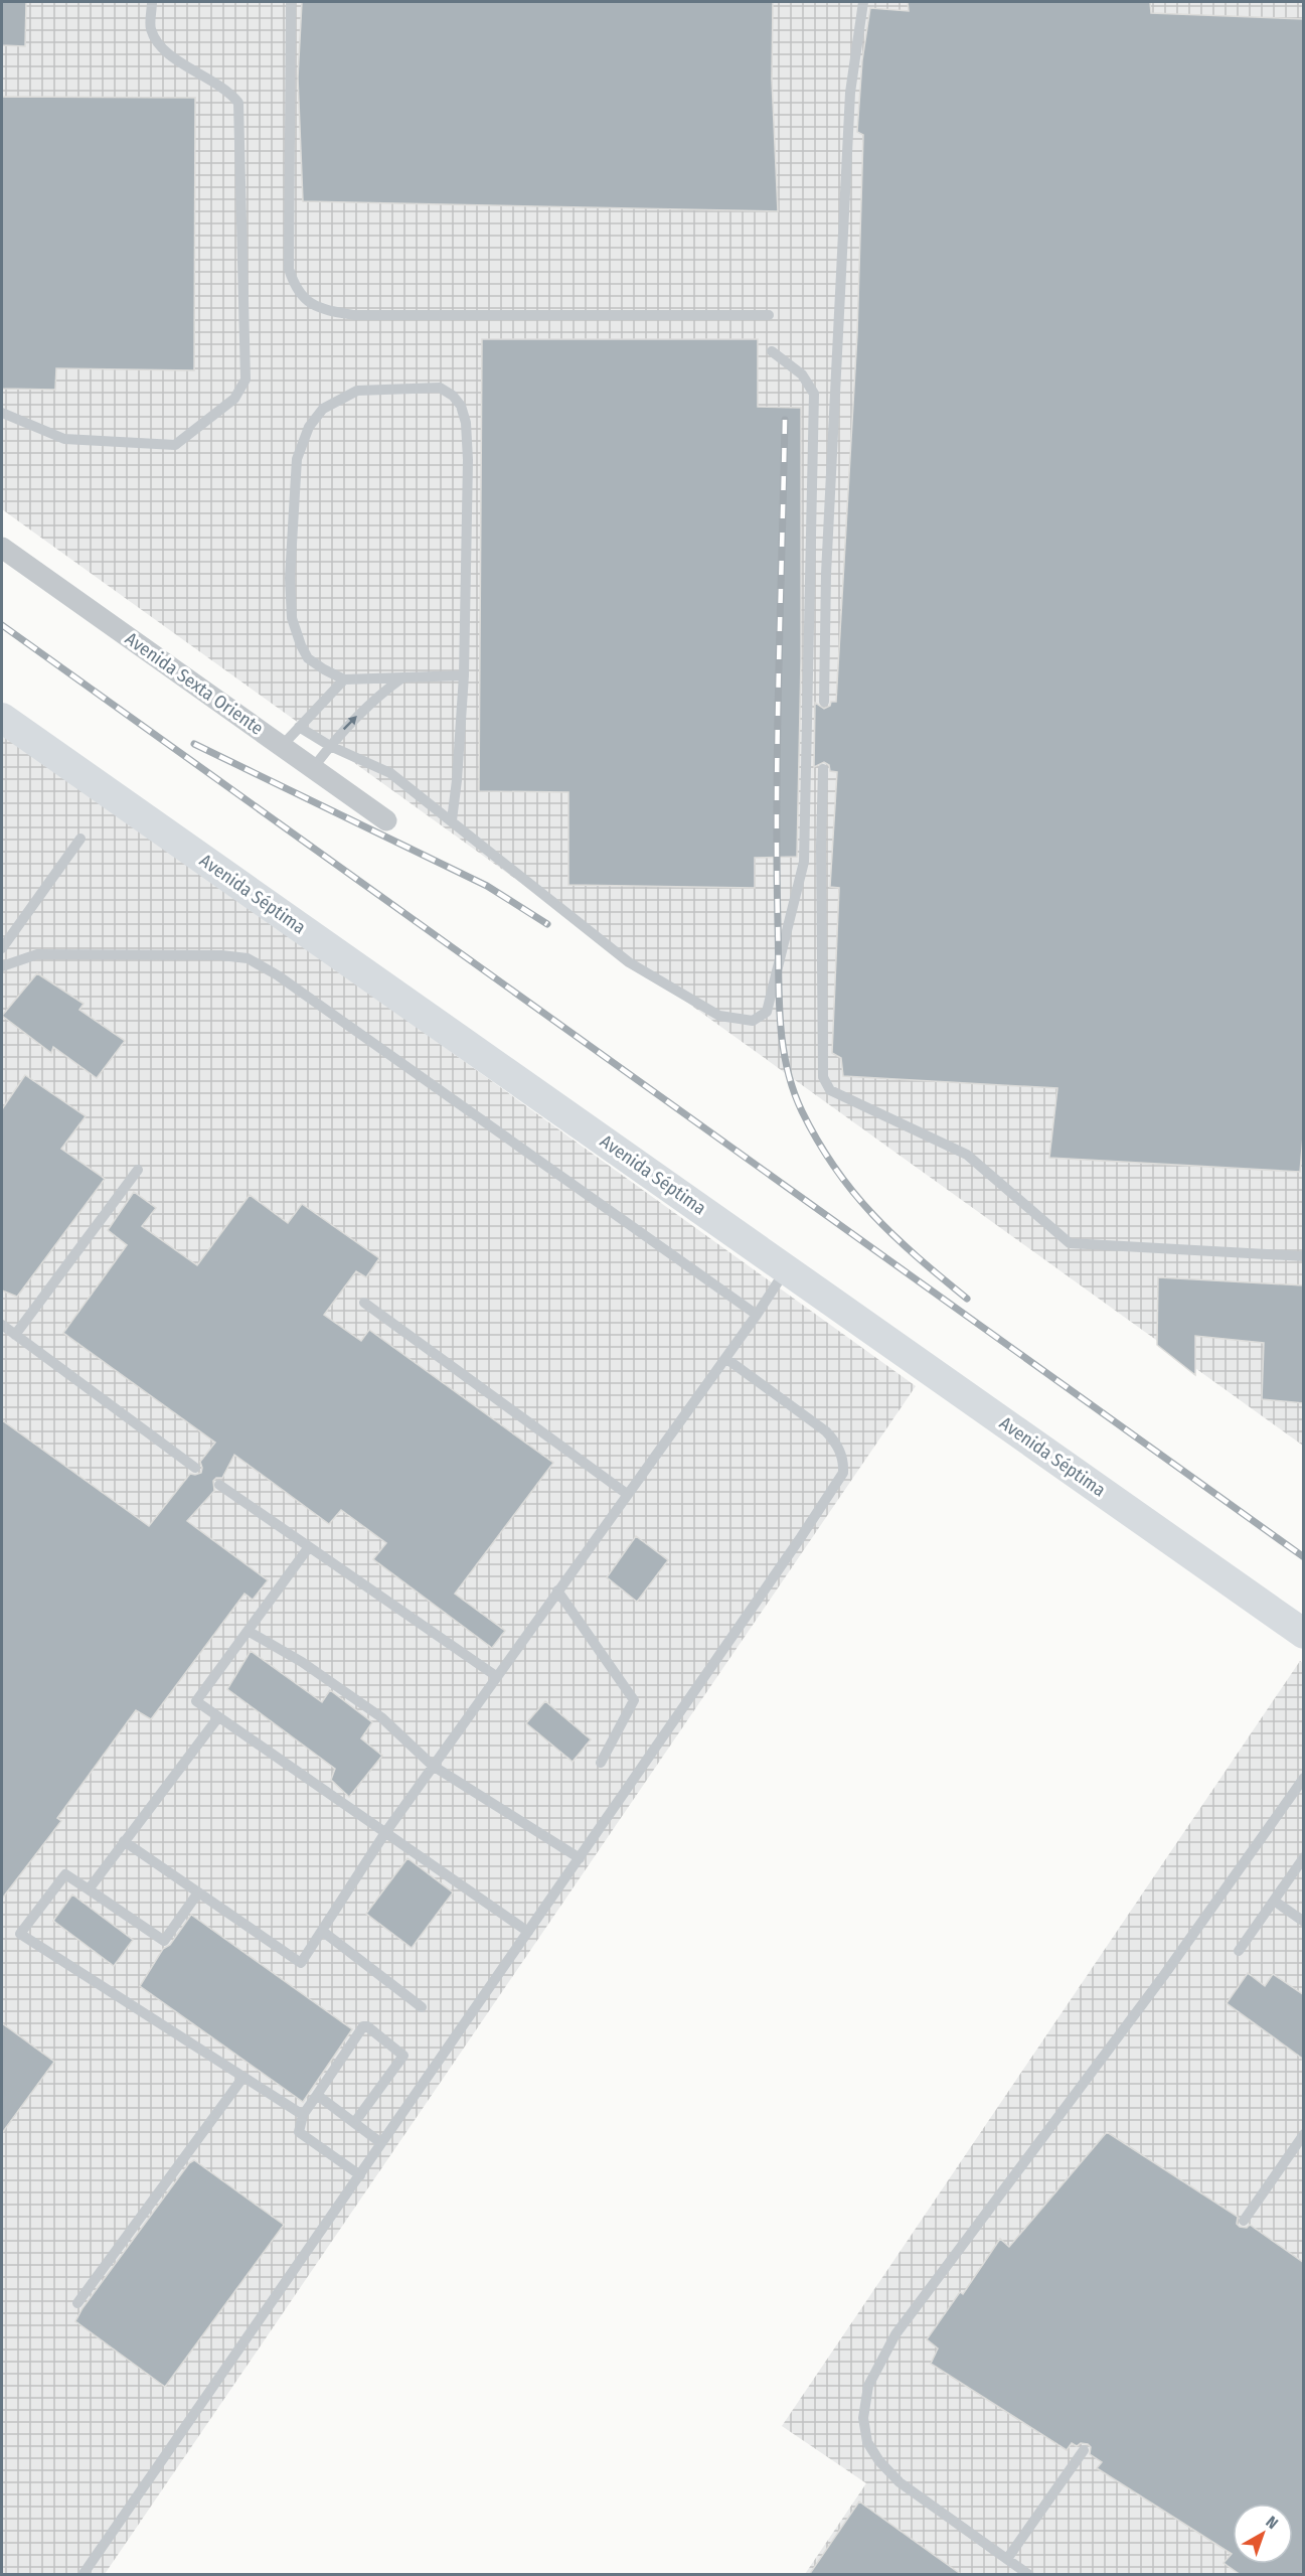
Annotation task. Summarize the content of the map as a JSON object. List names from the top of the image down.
{
  "streets": {
    "street": ["Avenida Sexta Oriente", "Avenida Séptima"]
  },
  "north": "top right"
}
